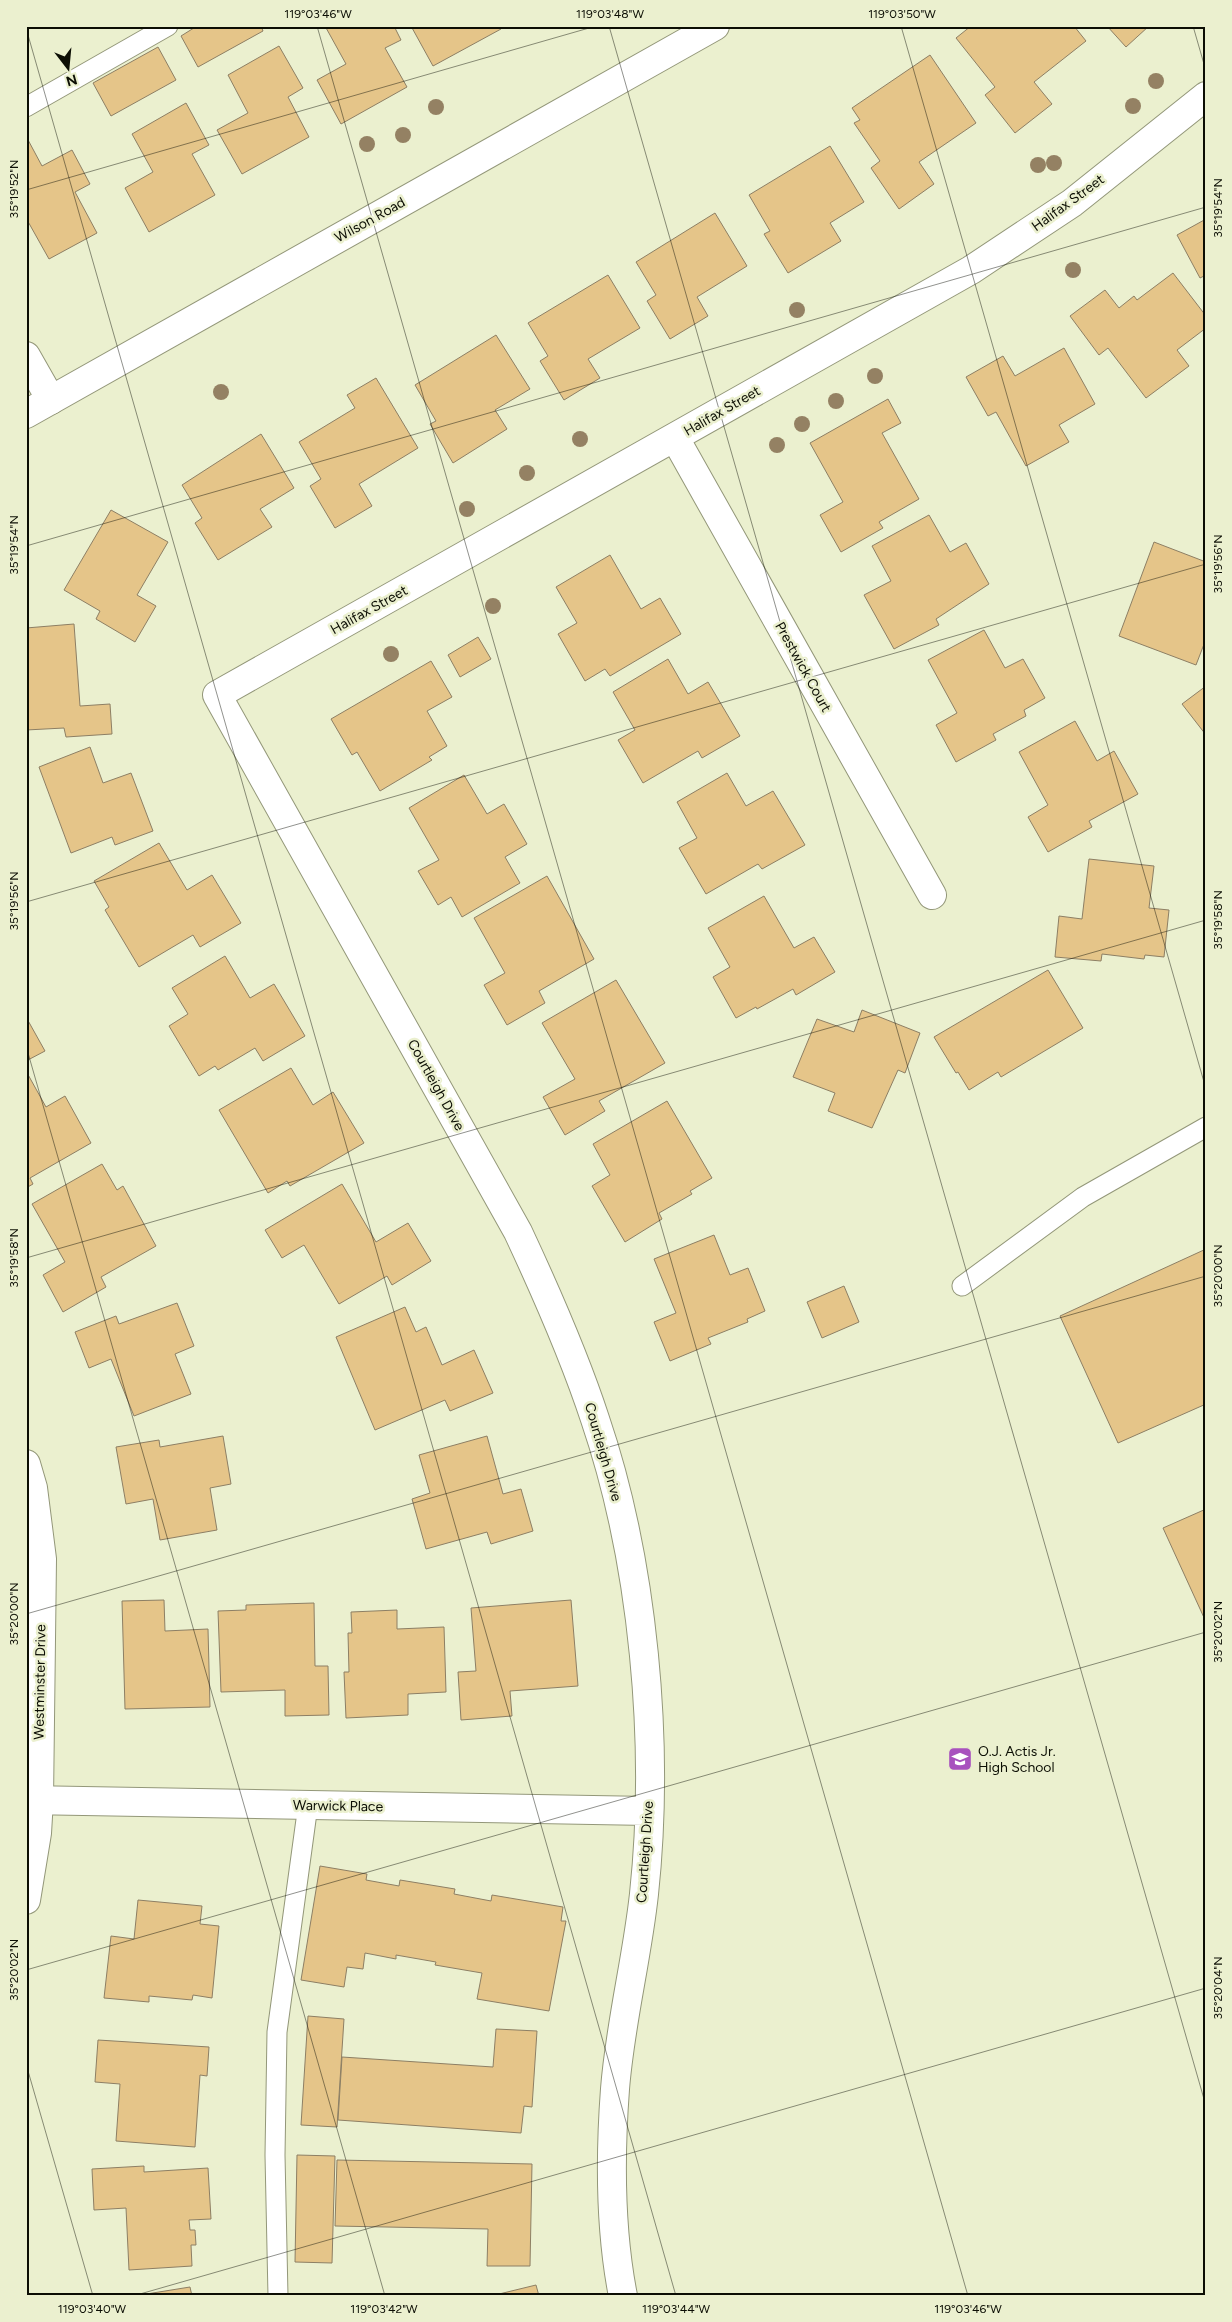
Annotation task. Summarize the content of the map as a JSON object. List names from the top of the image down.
{
  "streets": {
    "street": [
      "Halifax Street",
      "Wilson Road",
      "Prestwick Court",
      "Courtleigh Drive",
      "Westminster Drive",
      "Warwick Place"
    ]
  },
  "crossings": [
    ["Halifax Street", "Prestwick Court"],
    ["Halifax Street", "Courtleigh Drive"],
    ["Courtleigh Drive", "Warwick Place"],
    ["Westminster Drive", "Warwick Place"]
  ],
  "places": {
    "school or university": ["O.J. Actis Jr. High School"]
  },
  "north": "bottom",
  "coordinates": [
    "119°03'46\"W",
    "119°03'48\"W",
    "119°03'50\"W",
    "35°19'52\"N",
    "35°19'54\"N",
    "35°19'56\"N",
    "35°19'58\"N",
    "35°20'00\"N",
    "35°20'02\"N",
    "35°20'04\"N",
    "119°03'40\"W",
    "119°03'42\"W",
    "119°03'44\"W"
  ]
}
